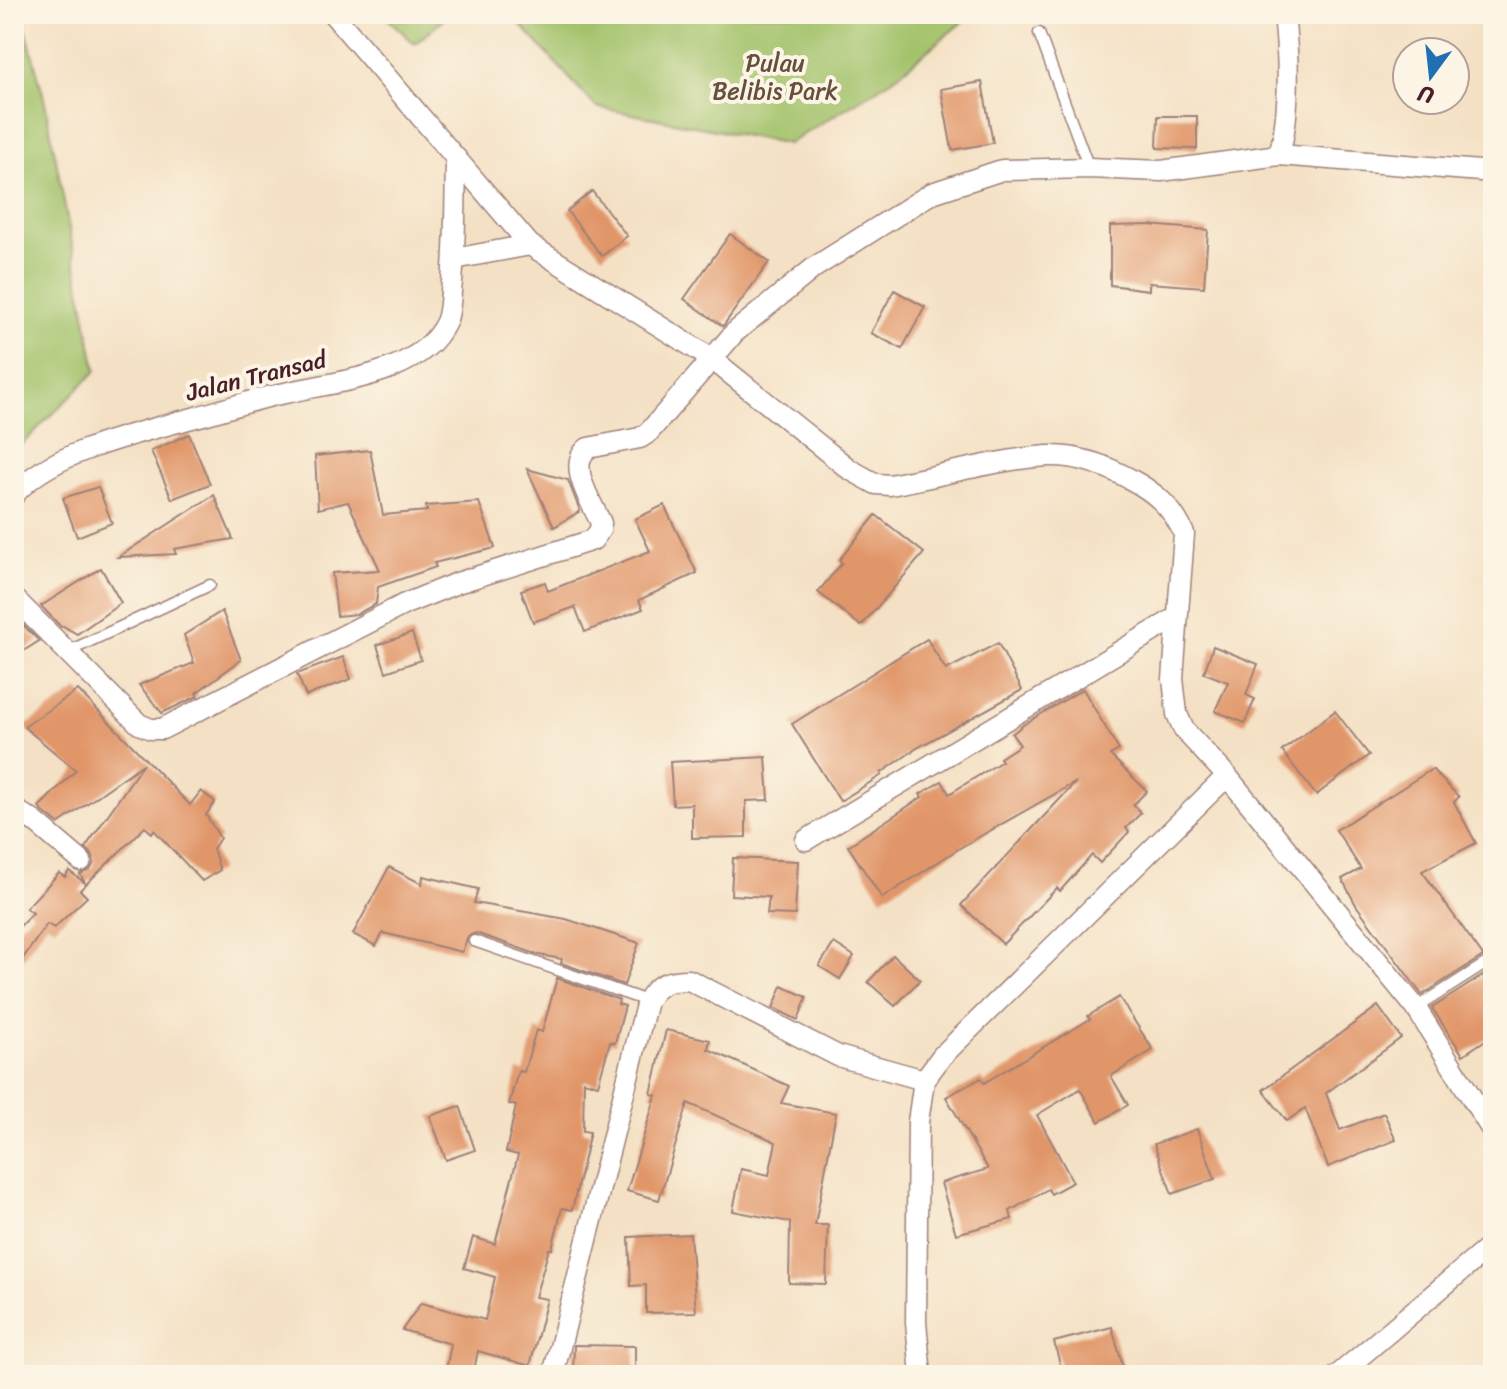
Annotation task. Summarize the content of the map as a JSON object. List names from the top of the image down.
{
  "streets": {
    "street": ["Jalan Transad"]
  },
  "parks": ["Pulau Belibis Park"],
  "north": "bottom"
}
